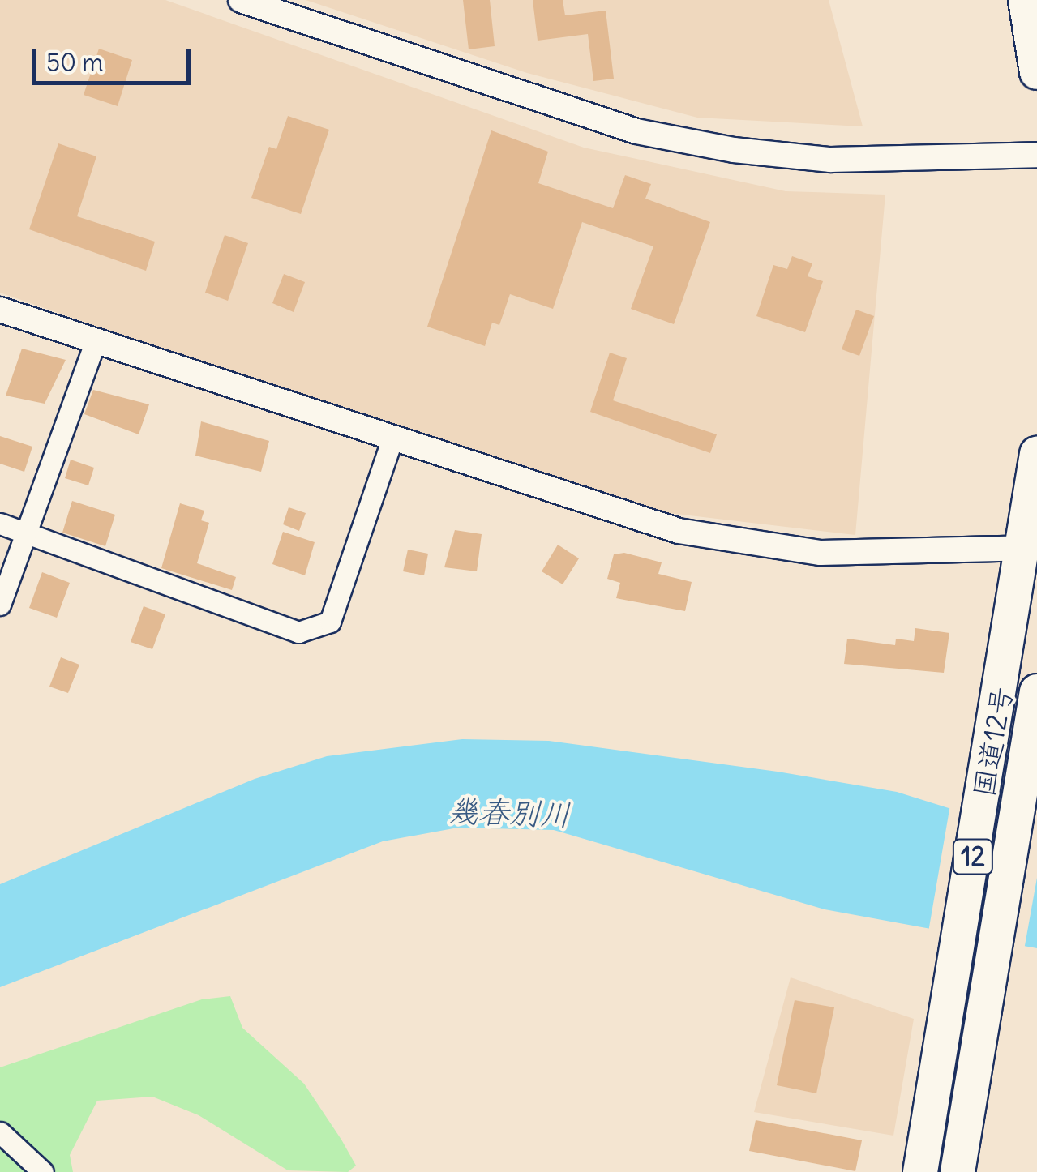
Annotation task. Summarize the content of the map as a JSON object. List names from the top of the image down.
{
  "streets": {
    "highway": ["国道12号", "12"]
  },
  "water": ["幾春別川"],
  "scale_bar": "50 m"
}
